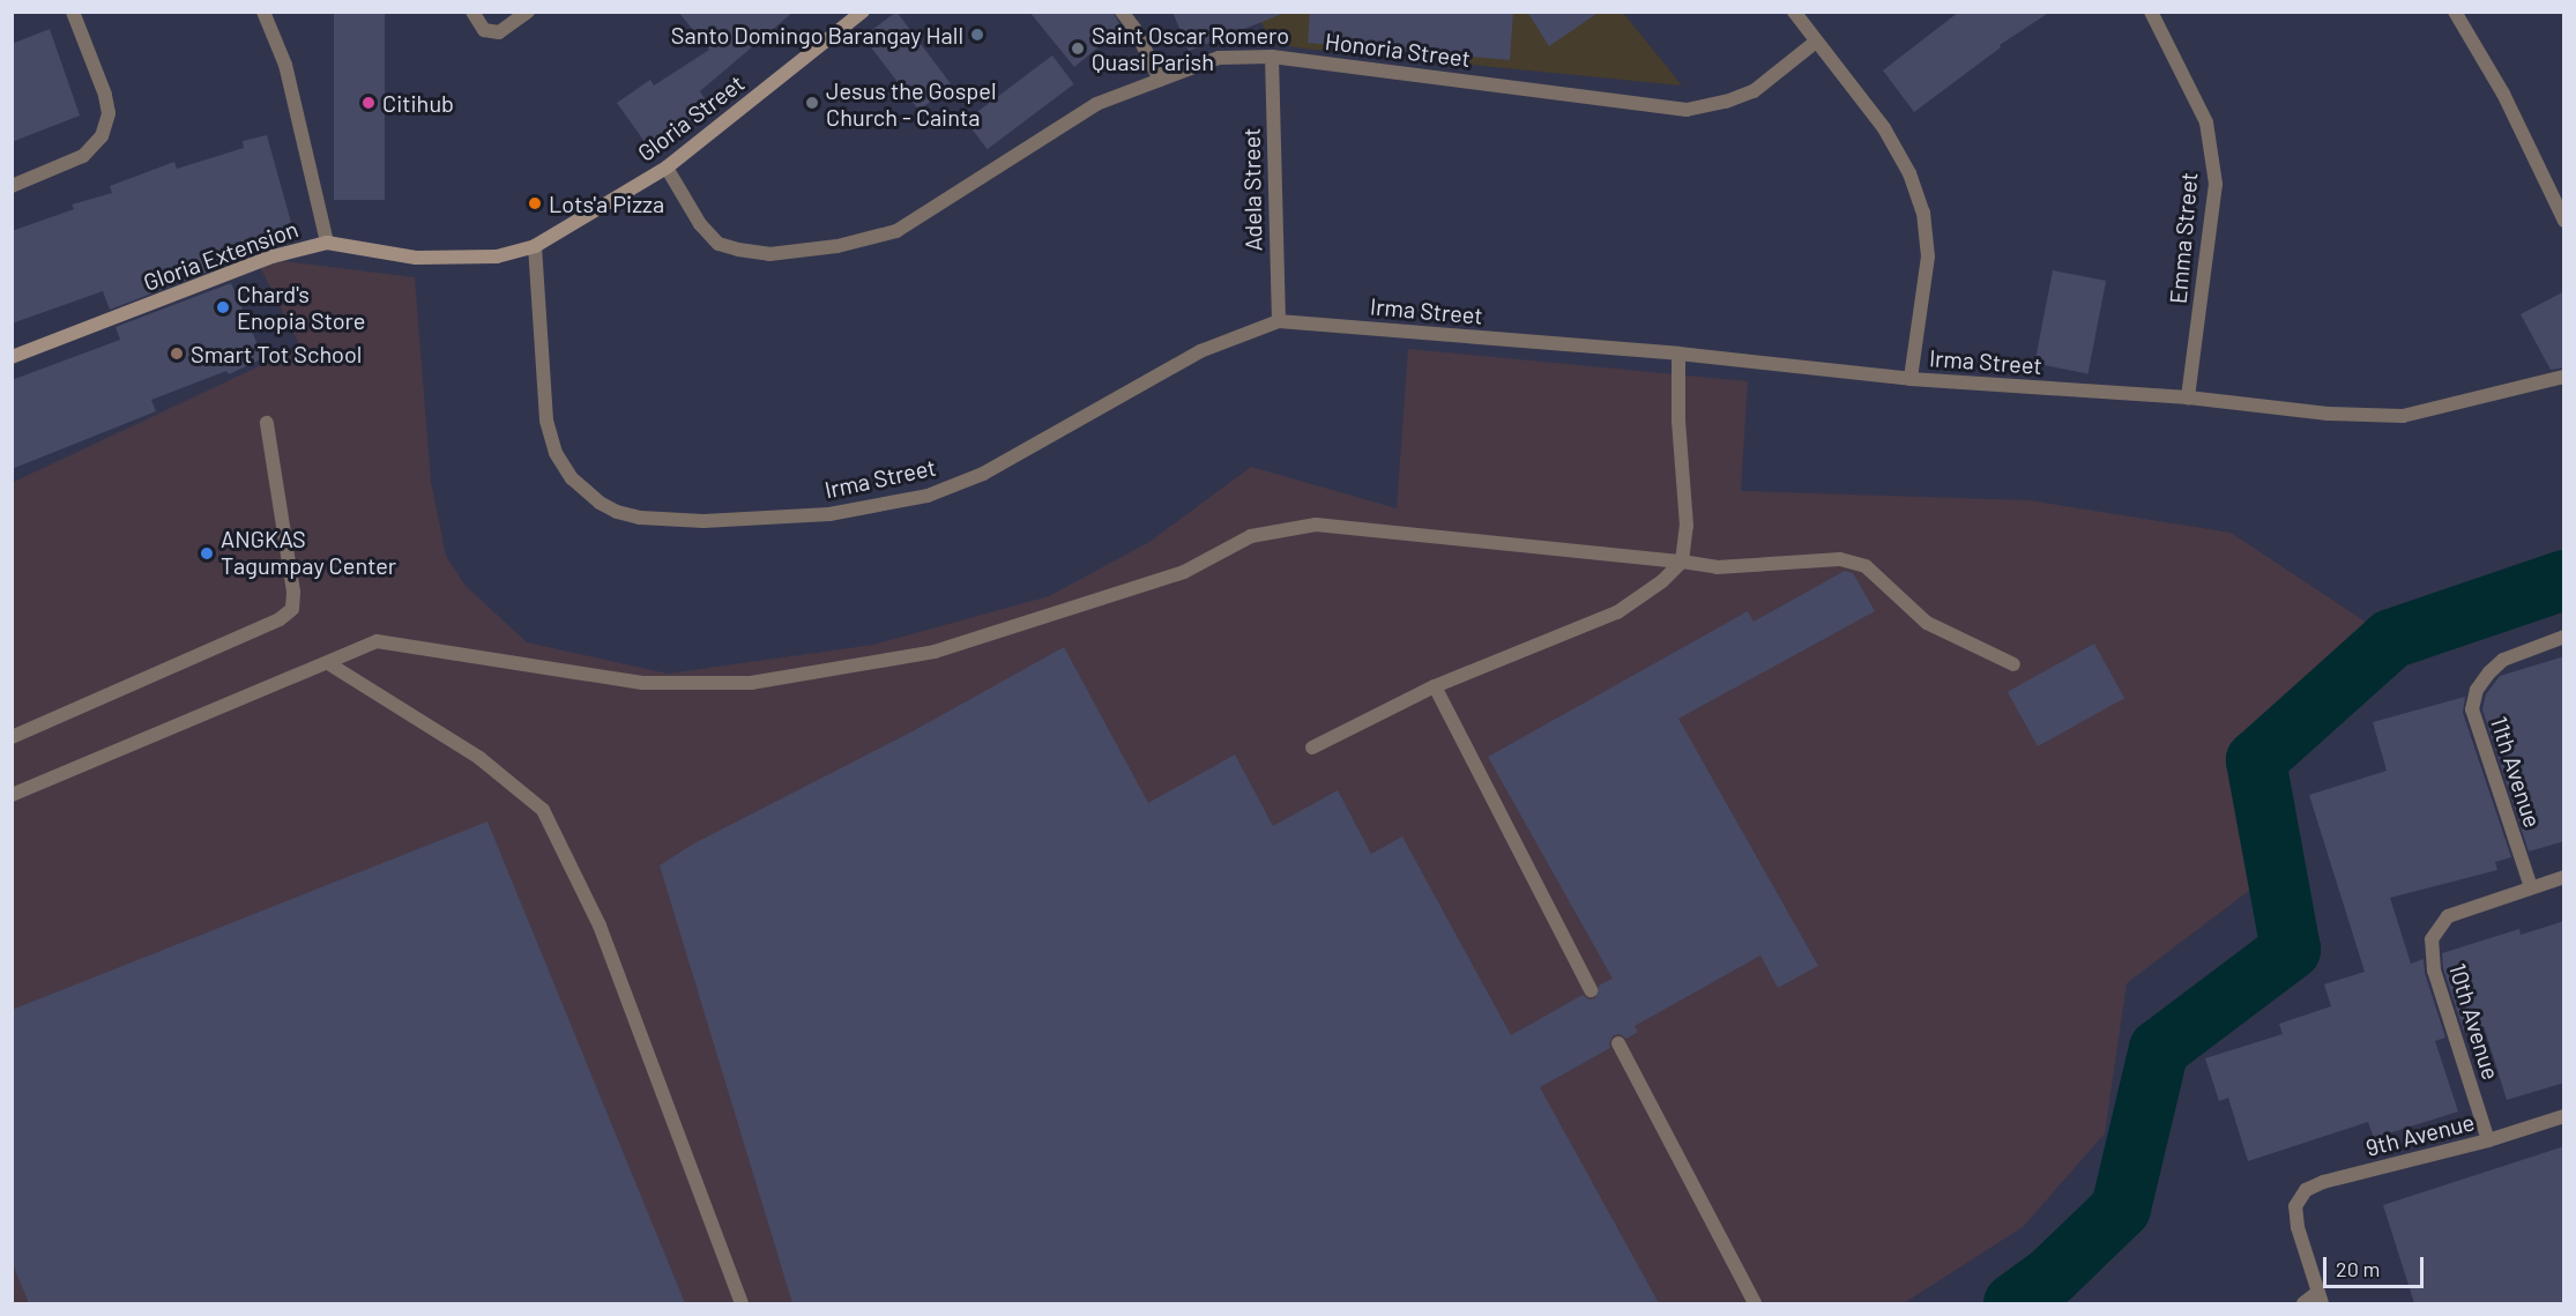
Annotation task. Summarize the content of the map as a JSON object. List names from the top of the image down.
{
  "streets": {
    "street": [
      "Honoria Street",
      "Gloria Street",
      "Adela Street",
      "Emma Street",
      "Gloria Extension",
      "Irma Street",
      "11th Avenue",
      "10th Avenue",
      "9th Avenue"
    ]
  },
  "crossings": [
    ["Honoria Street", "Gloria Street"],
    ["Honoria Street", "Adela Street"],
    ["Gloria Street", "Gloria Extension"],
    ["Gloria Street", "Irma Street"],
    ["Adela Street", "Irma Street"],
    ["Emma Street", "Irma Street"],
    ["Gloria Extension", "Irma Street"],
    ["11th Avenue", "10th Avenue"],
    ["10th Avenue", "9th Avenue"]
  ],
  "places": [
    "Santo Domingo Barangay Hall",
    "Saint Oscar Romero Quasi Parish",
    "Citihub",
    "Jesus the Gospel Church - Cainta",
    "Lots'a Pizza",
    "Chard's Enopia Store",
    "Smart Tot School",
    "ANGKAS Tagumpay Center"
  ],
  "scale_bar": "20 m"
}
